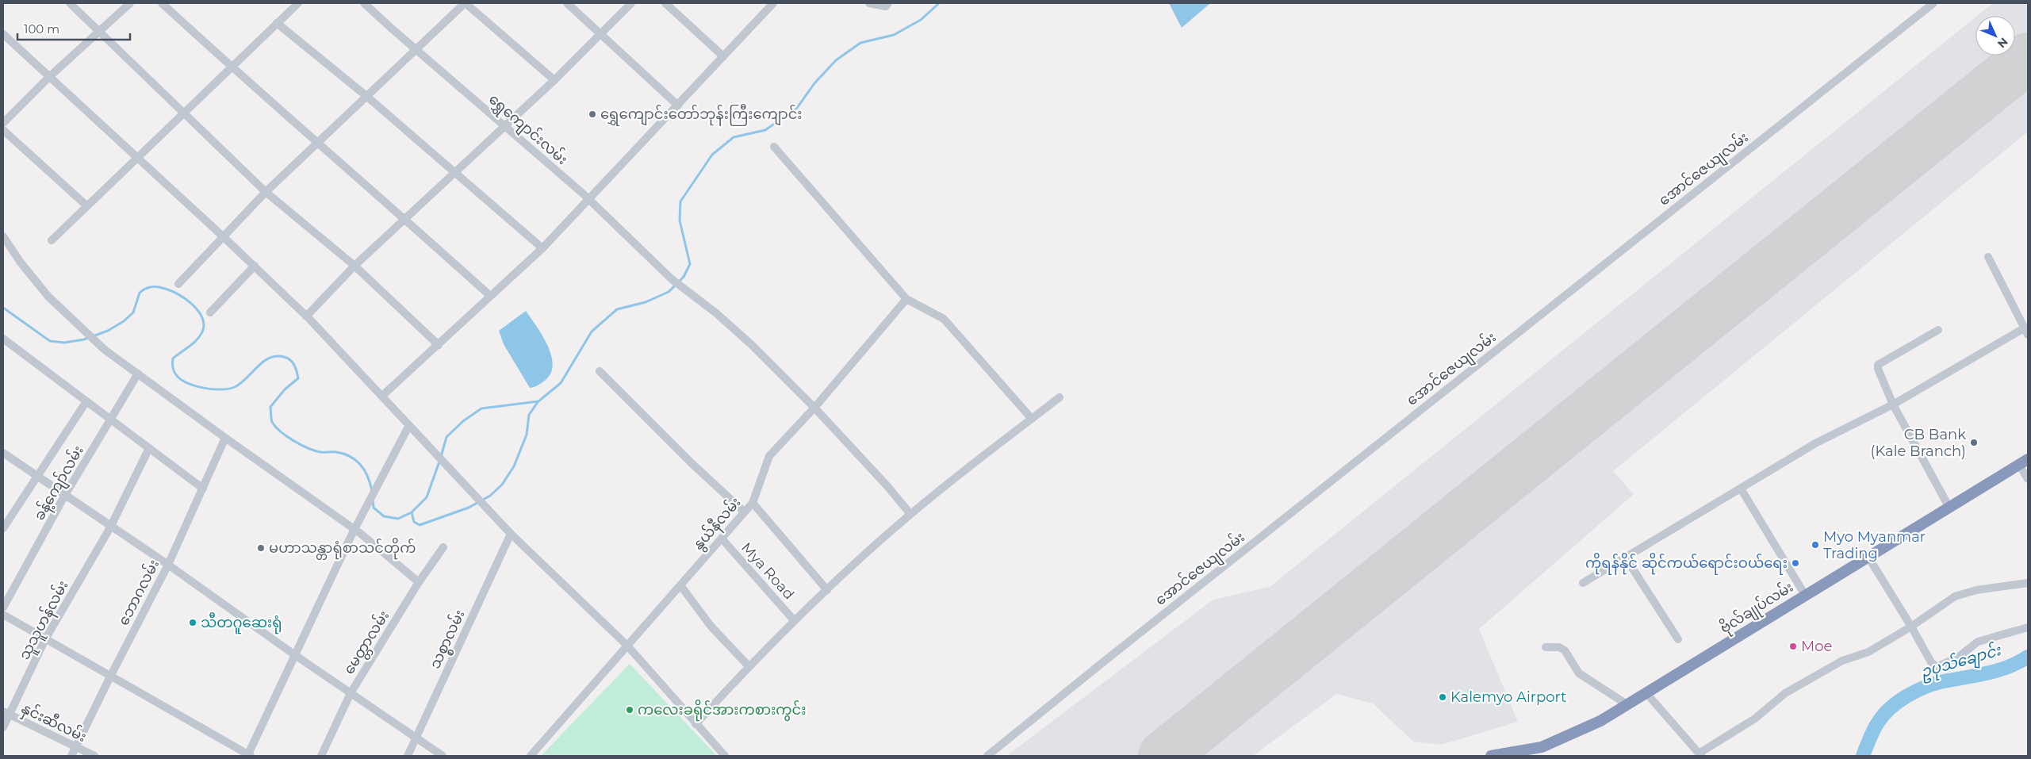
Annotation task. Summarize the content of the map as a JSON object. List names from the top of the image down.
{
  "streets": {
    "highway": ["ဗိုလ်ချုပ်လမ်း"],
    "street": [
      "ရွှေကျောင်းလမ်း",
      "အောင်ဇေယျလမ်း",
      "ခန့်ကျော်လမ်း",
      "နွယ်နီလမ်း",
      "Mya Road",
      "ဘောဂလမ်း",
      "သူသူဟန်လမ်း",
      "သစ္စာလမ်း",
      "မေတ္တာလမ်း",
      "နှင်းဆီလမ်း"
    ]
  },
  "crossings": [
    ["ရွှေကျောင်းလမ်း", "နွယ်နီလမ်း"],
    ["နွယ်နီလမ်း", "Mya Road"],
    ["ဘောဂလမ်း", "နှင်းဆီလမ်း"],
    ["သူသူဟန်လမ်း", "နှင်းဆီလမ်း"]
  ],
  "water": ["ဥပုသ်ချောင်း"],
  "places": [
    "ရွှေကျောင်းတော်ဘုန်းကြီးကျောင်း",
    "CB Bank (Kale Branch)",
    "Myo Myanmar Trading",
    "မဟာသန္တာရုံစာသင်တိုက်",
    "ကိုရန်နိုင် ဆိုင်ကယ်ရောင်းဝယ်ရေး",
    "သီတဂူဆေးရုံ",
    "Moe",
    "Kalemyo Airport",
    "ကလေးခရိုင်အားကစားကွင်း"
  ],
  "scale_bar": "100 m",
  "north": "bottom right"
}
